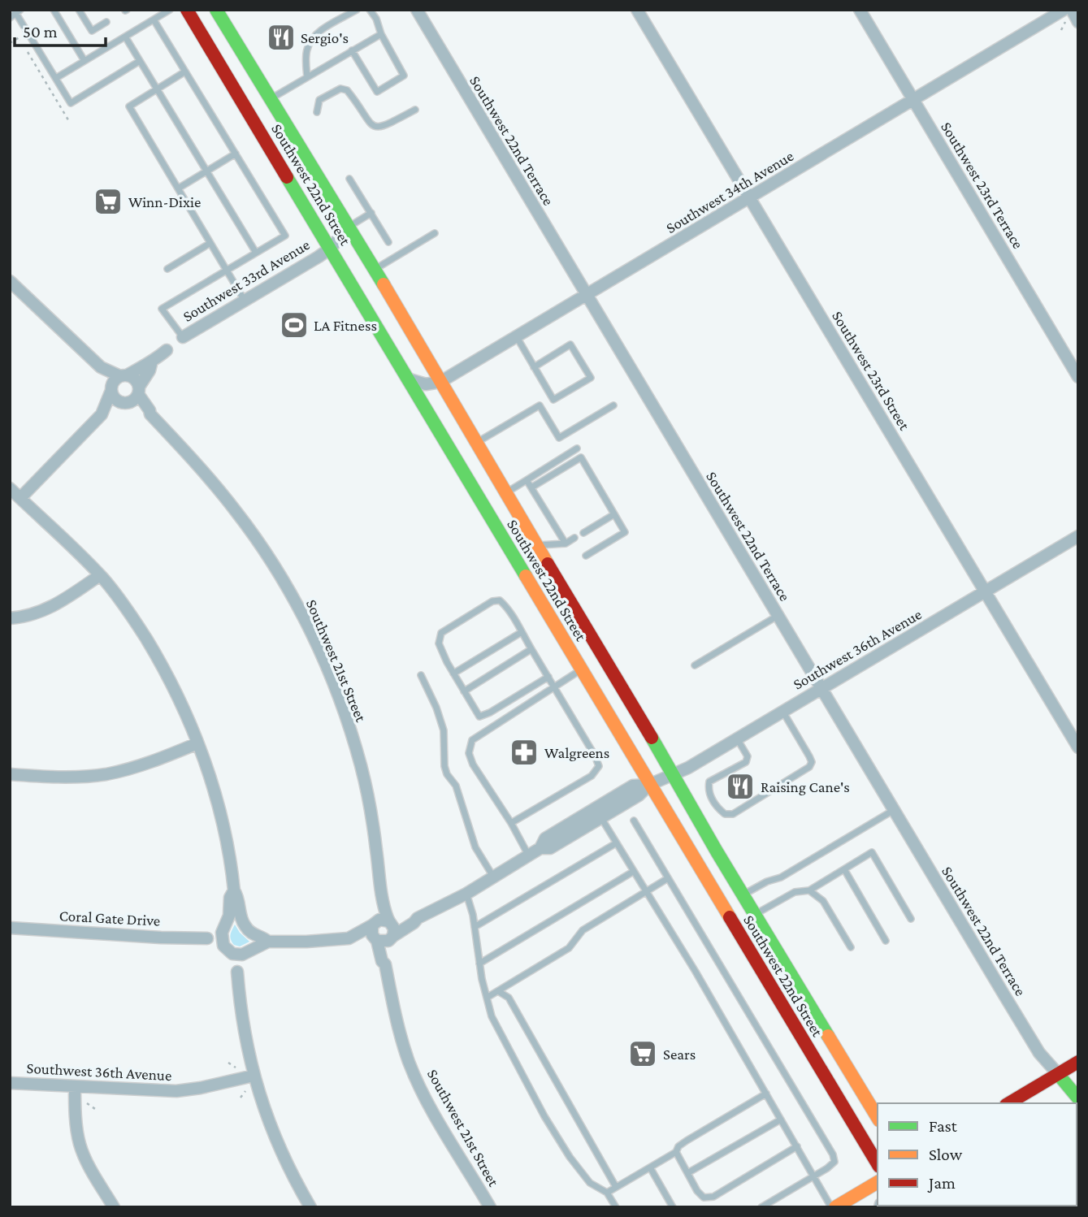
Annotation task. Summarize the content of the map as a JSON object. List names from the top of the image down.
{
  "streets": {
    "main road": ["Southwest 22nd Street"],
    "street": [
      "Southwest 22nd Terrace",
      "Southwest 23rd Terrace",
      "Southwest 34th Avenue",
      "Southwest 33rd Avenue",
      "Southwest 23rd Street",
      "Southwest 36th Avenue",
      "Southwest 21st Street",
      "Coral Gate Drive"
    ]
  },
  "crossings": [
    ["Southwest 22nd Terrace", "Southwest 34th Avenue"],
    ["Southwest 22nd Terrace", "Southwest 36th Avenue"],
    ["Southwest 22nd Street", "Southwest 34th Avenue"],
    ["Southwest 22nd Street", "Southwest 33rd Avenue"],
    ["Southwest 22nd Street", "Southwest 36th Avenue"],
    ["Southwest 23rd Terrace", "Southwest 34th Avenue"],
    ["Southwest 34th Avenue", "Southwest 23rd Street"],
    ["Southwest 23rd Street", "Southwest 36th Avenue"]
  ],
  "places": {
    "restaurant": ["Sergio's", "Raising Cane's"],
    "supermarket": ["Winn-Dixie", "Sears"],
    "sports": ["LA Fitness"],
    "pharmacy": ["Walgreens"]
  },
  "legend": ["Fast", "Slow", "Jam"],
  "scale_bar": "50 m"
}
